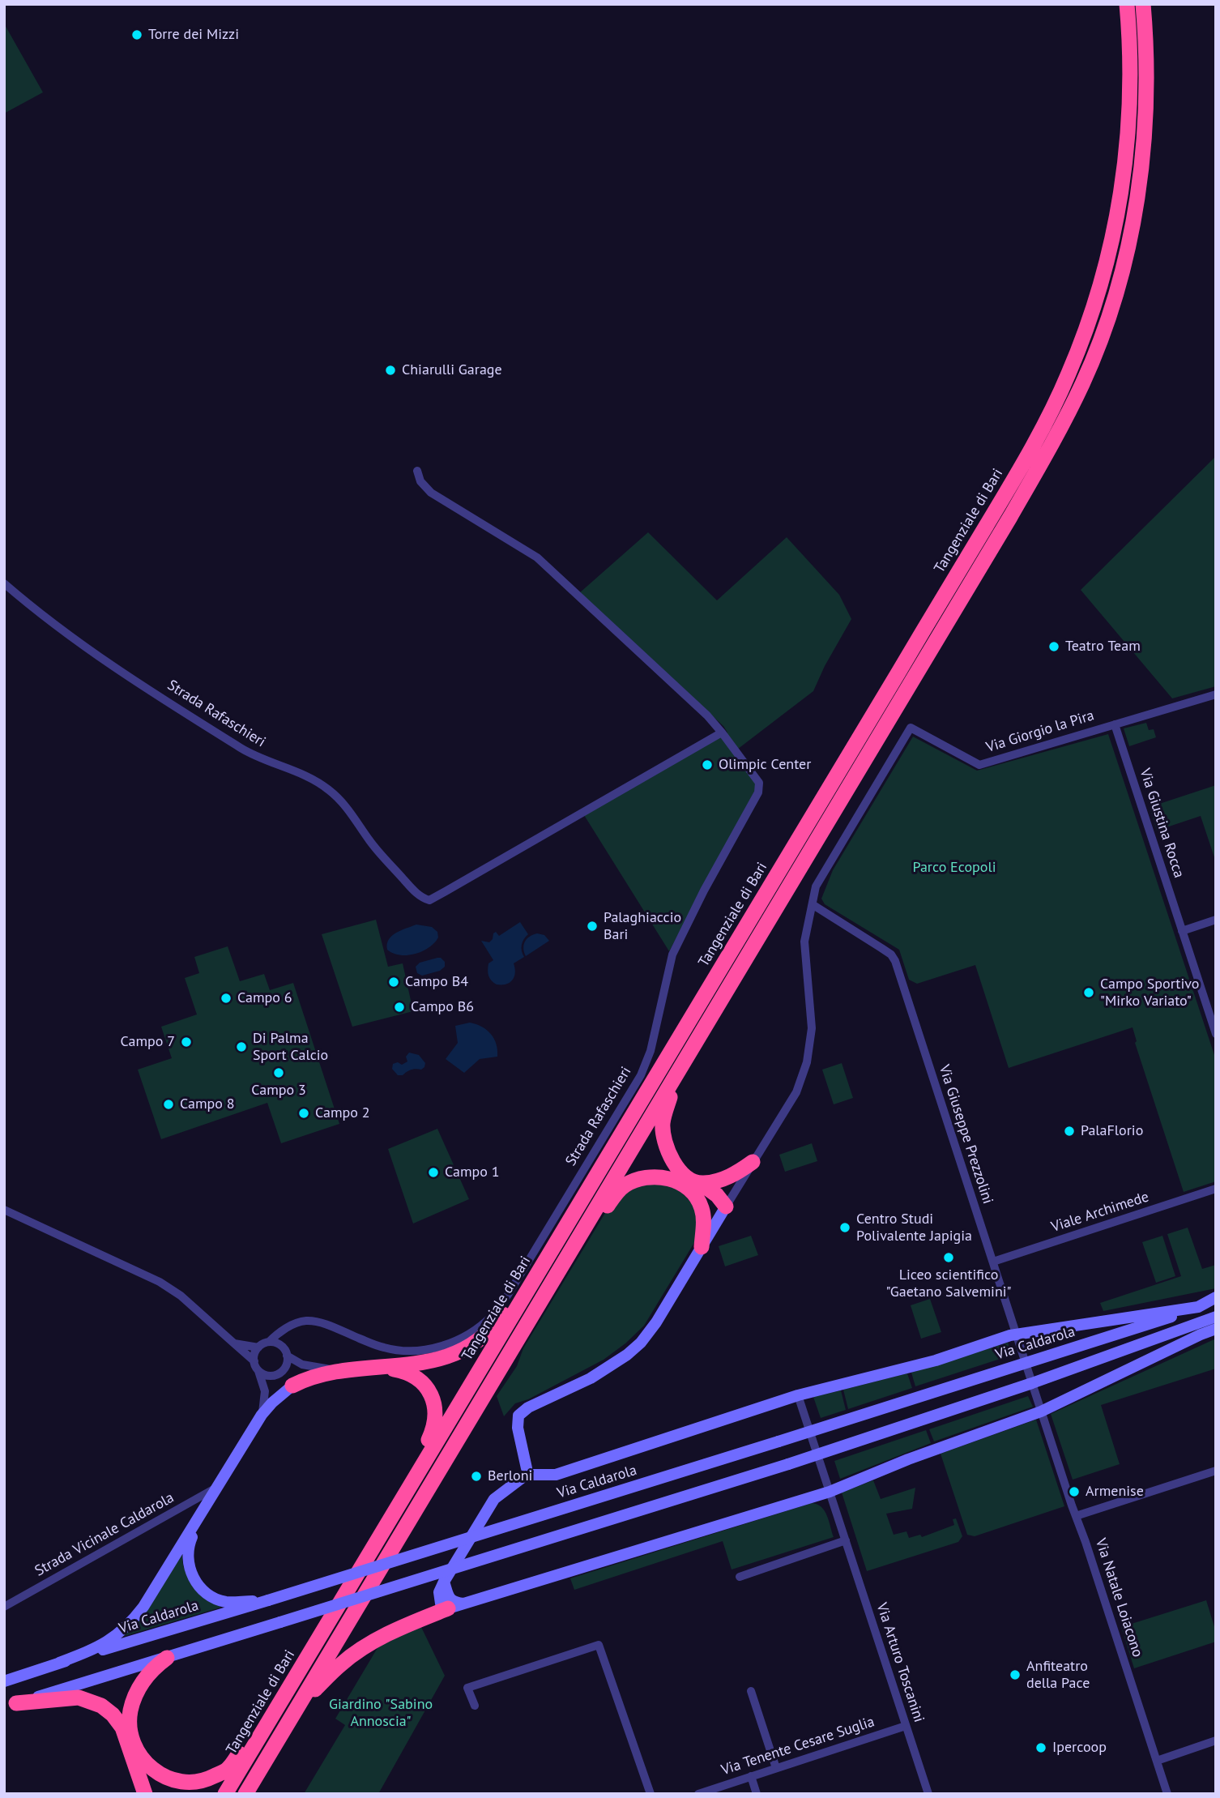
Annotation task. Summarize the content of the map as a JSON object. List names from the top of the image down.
{
  "streets": {
    "highway": ["Tangenziale di Bari"],
    "street": [
      "Strada Rafaschieri",
      "Via Giorgio la Pira",
      "Via Giustina Rocca",
      "Via Giuseppe Prezzolini",
      "Viale Archimede",
      "Via Caldarola",
      "Strada Vicinale Caldarola",
      "Via Natale Loiacono",
      "Via Arturo Toscanini",
      "Via Tenente Cesare Suglia"
    ]
  },
  "crossings": [
    ["Via Giorgio la Pira", "Via Giustina Rocca"],
    ["Via Giorgio la Pira", "Via Giuseppe Prezzolini"],
    ["Via Giuseppe Prezzolini", "Viale Archimede"],
    ["Via Giuseppe Prezzolini", "Via Caldarola"],
    ["Via Giuseppe Prezzolini", "Via Natale Loiacono"],
    ["Via Caldarola", "Via Arturo Toscanini"],
    ["Via Arturo Toscanini", "Via Tenente Cesare Suglia"]
  ],
  "parks": ["Parco Ecopoli", "Giardino \"Sabino Annoscia\""],
  "places": [
    "Torre dei Mizzi",
    "Chiarulli Garage",
    "Teatro Team",
    "Olimpic Center",
    "Palaghiaccio Bari",
    "Campo B4",
    "Campo Sportivo \"Mirko Variato\"",
    "Campo 6",
    "Campo B6",
    "Campo 7",
    "Di Palma Sport Calcio",
    "Campo 3",
    "Campo 8",
    "Campo 2",
    "PalaFlorio",
    "Campo 1",
    "Centro Studi Polivalente Japigia",
    "Liceo scientifico \"Gaetano Salvemini\"",
    "Berloni",
    "Armenise",
    "Anfiteatro della Pace",
    "Ipercoop"
  ]
}
